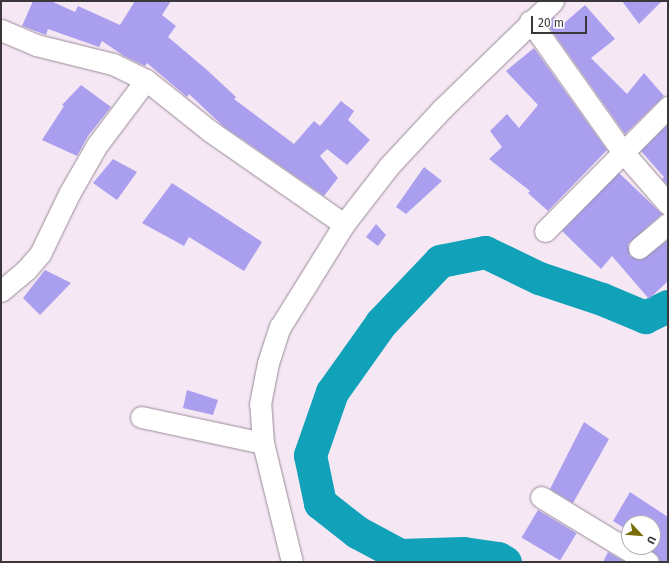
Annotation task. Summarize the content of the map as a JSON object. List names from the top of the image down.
{
  "scale_bar": "20 m",
  "north": "bottom right"
}
